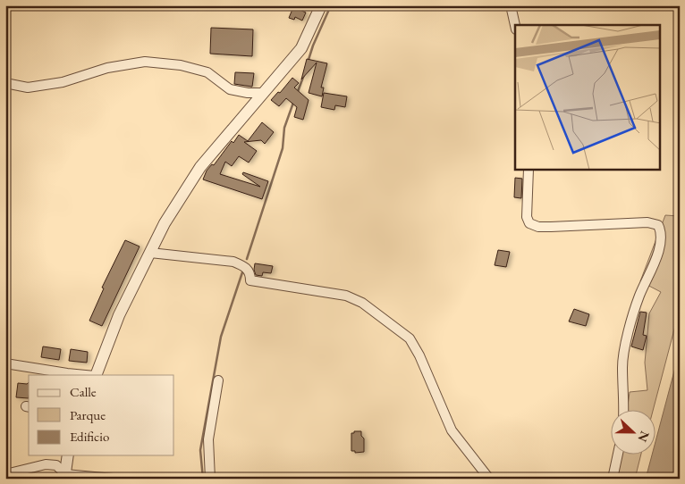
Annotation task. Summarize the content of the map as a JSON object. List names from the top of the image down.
{
  "legend": ["Calle", "Parque", "Edificio"],
  "north": "right"
}
